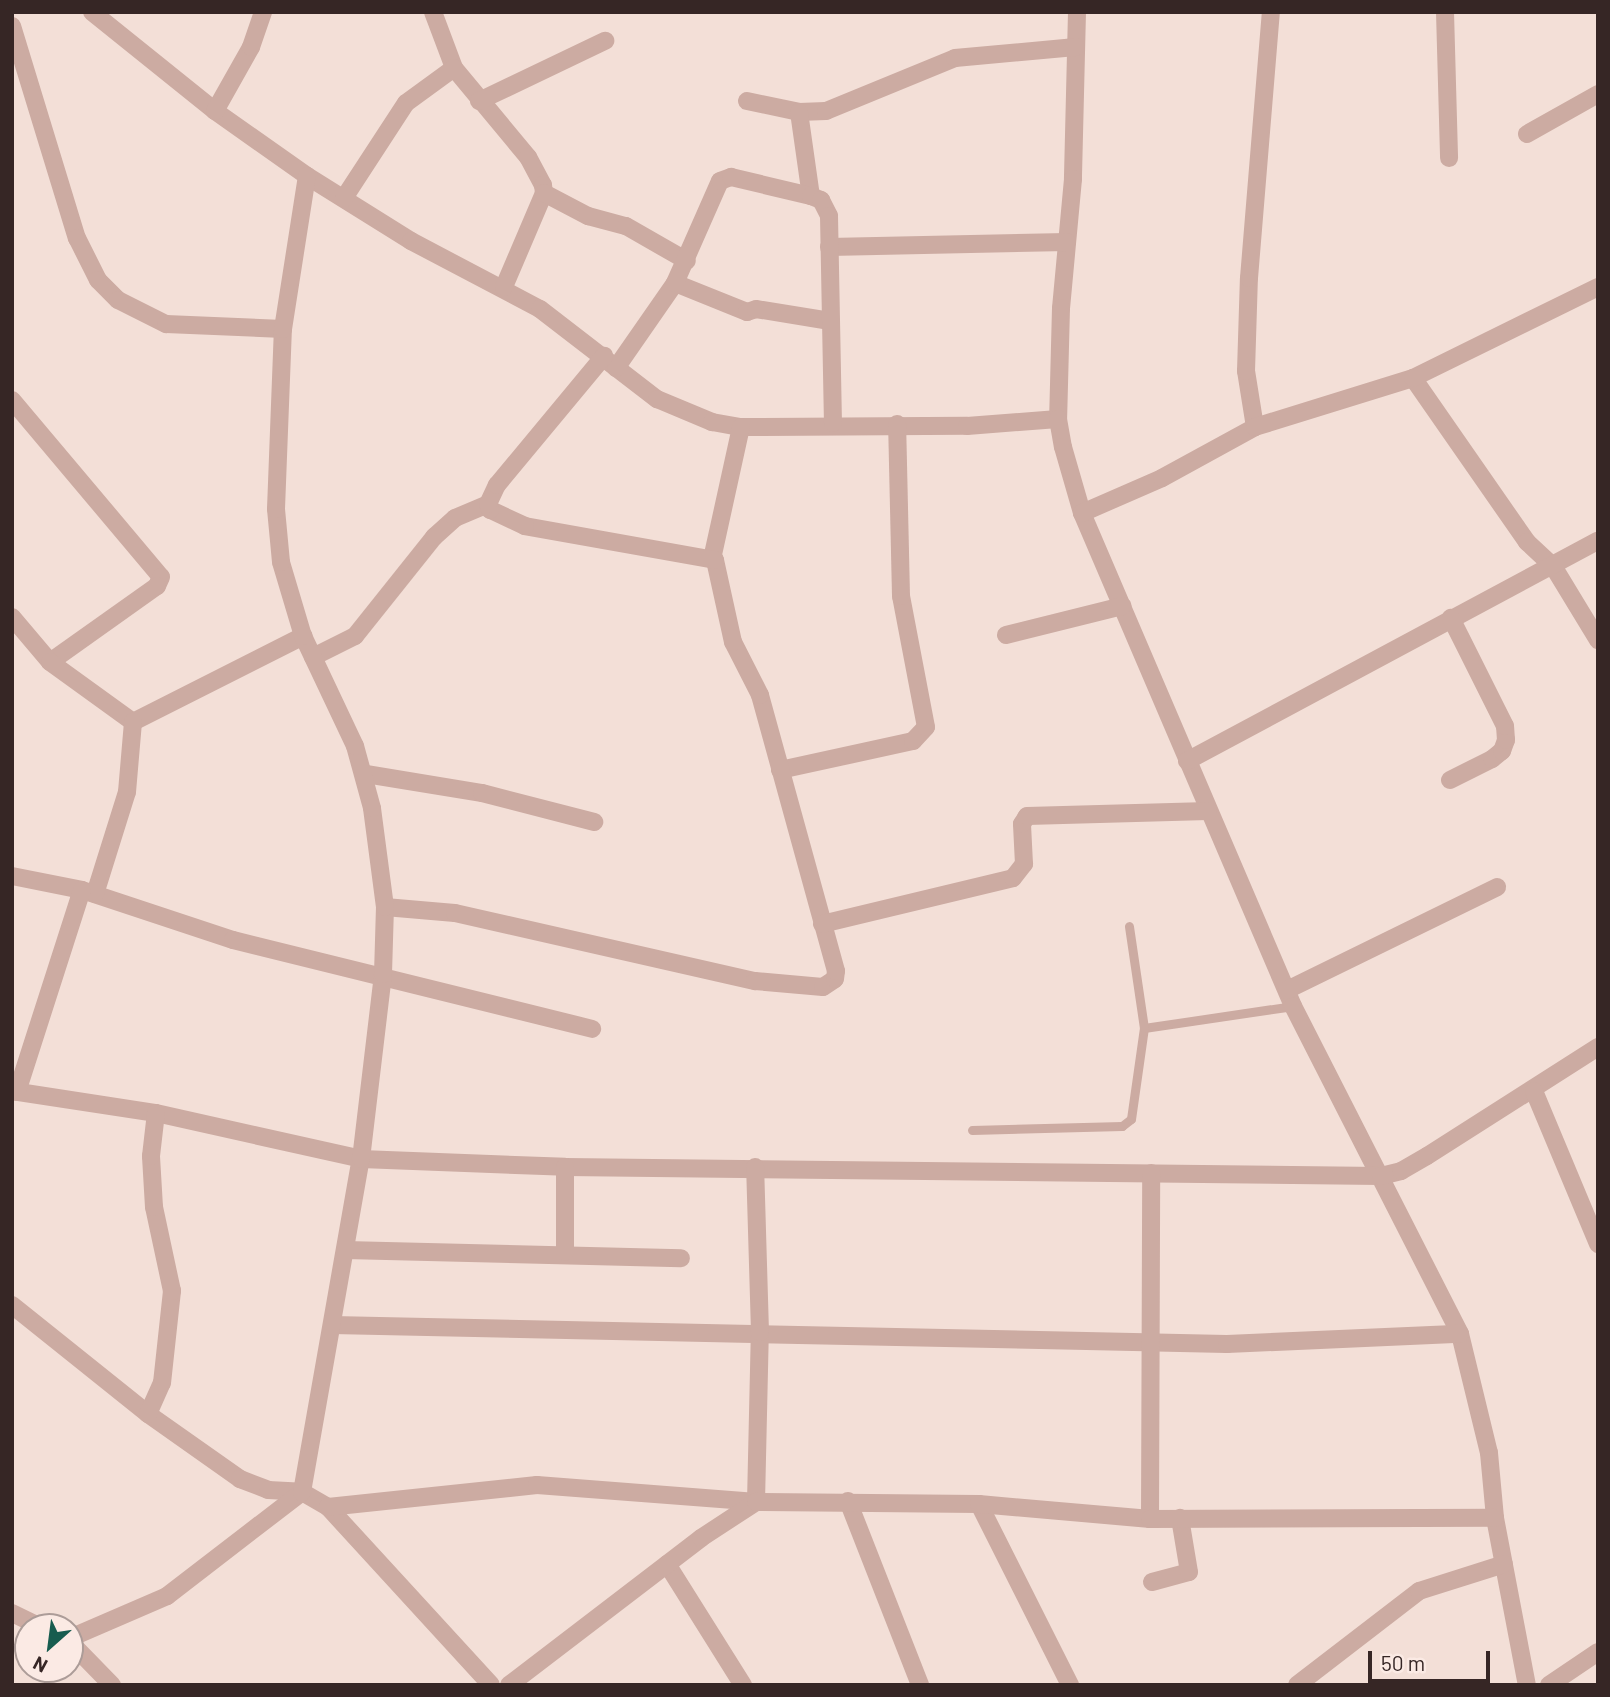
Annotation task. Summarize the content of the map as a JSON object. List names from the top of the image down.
{
  "scale_bar": "50 m",
  "north": "bottom left"
}
